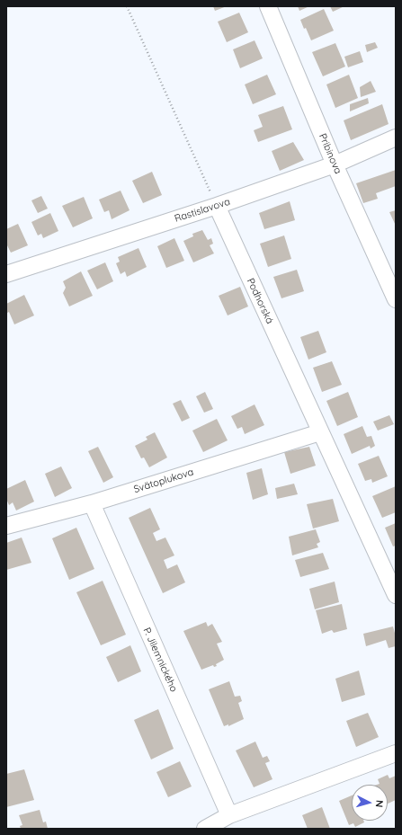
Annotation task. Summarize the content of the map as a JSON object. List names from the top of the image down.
{
  "streets": {
    "street": [
      "Pribinova",
      "Rastislavova",
      "Podhorská",
      "Svätoplukova",
      "P. Jilemnického"
    ]
  },
  "crossings": [
    ["Pribinova", "Rastislavova"],
    ["Rastislavova", "Podhorská"],
    ["Podhorská", "Svätoplukova"],
    ["Svätoplukova", "P. Jilemnického"]
  ],
  "north": "right"
}
